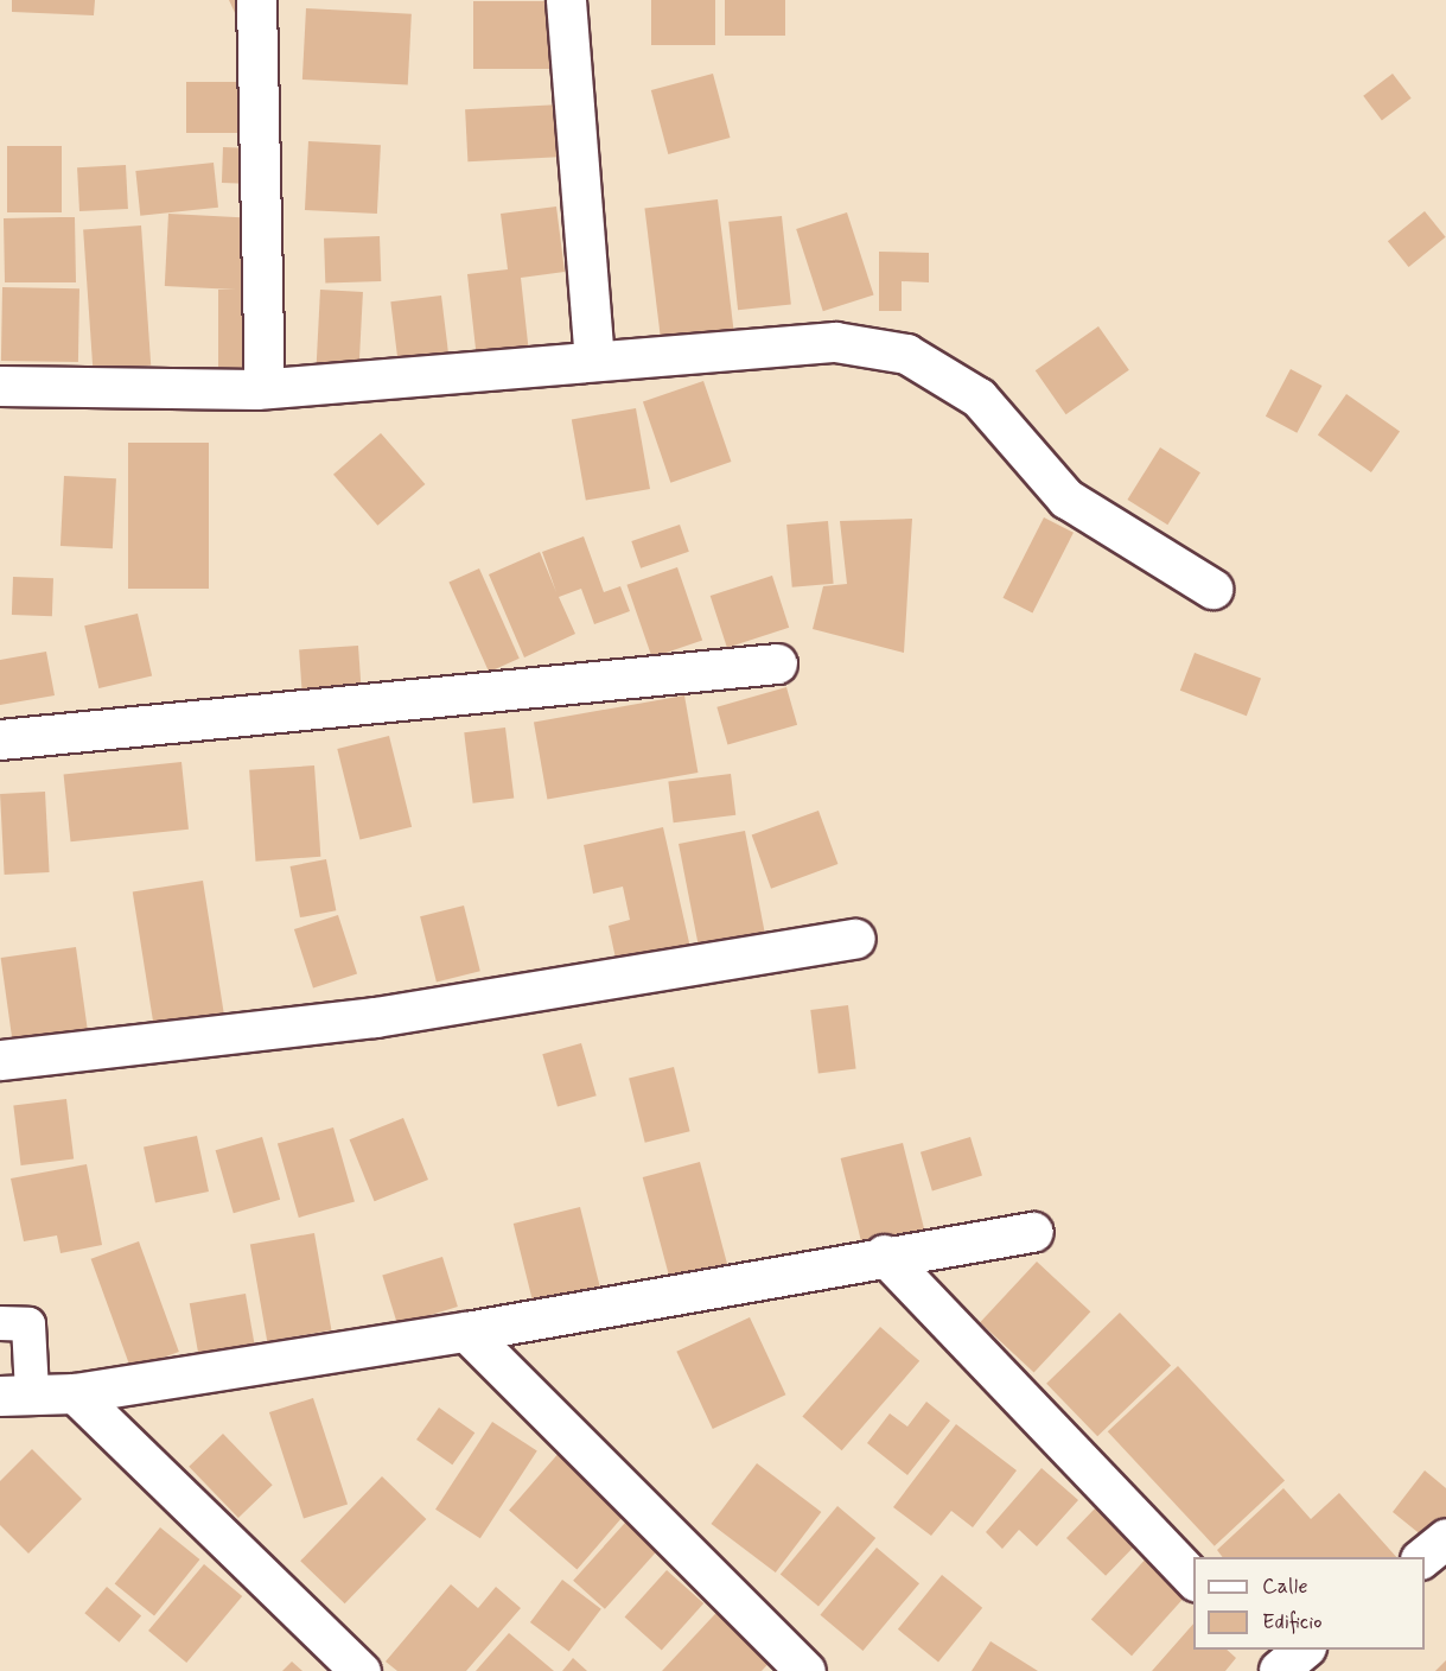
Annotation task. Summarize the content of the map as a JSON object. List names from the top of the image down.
{
  "legend": ["Calle", "Edificio"]
}
